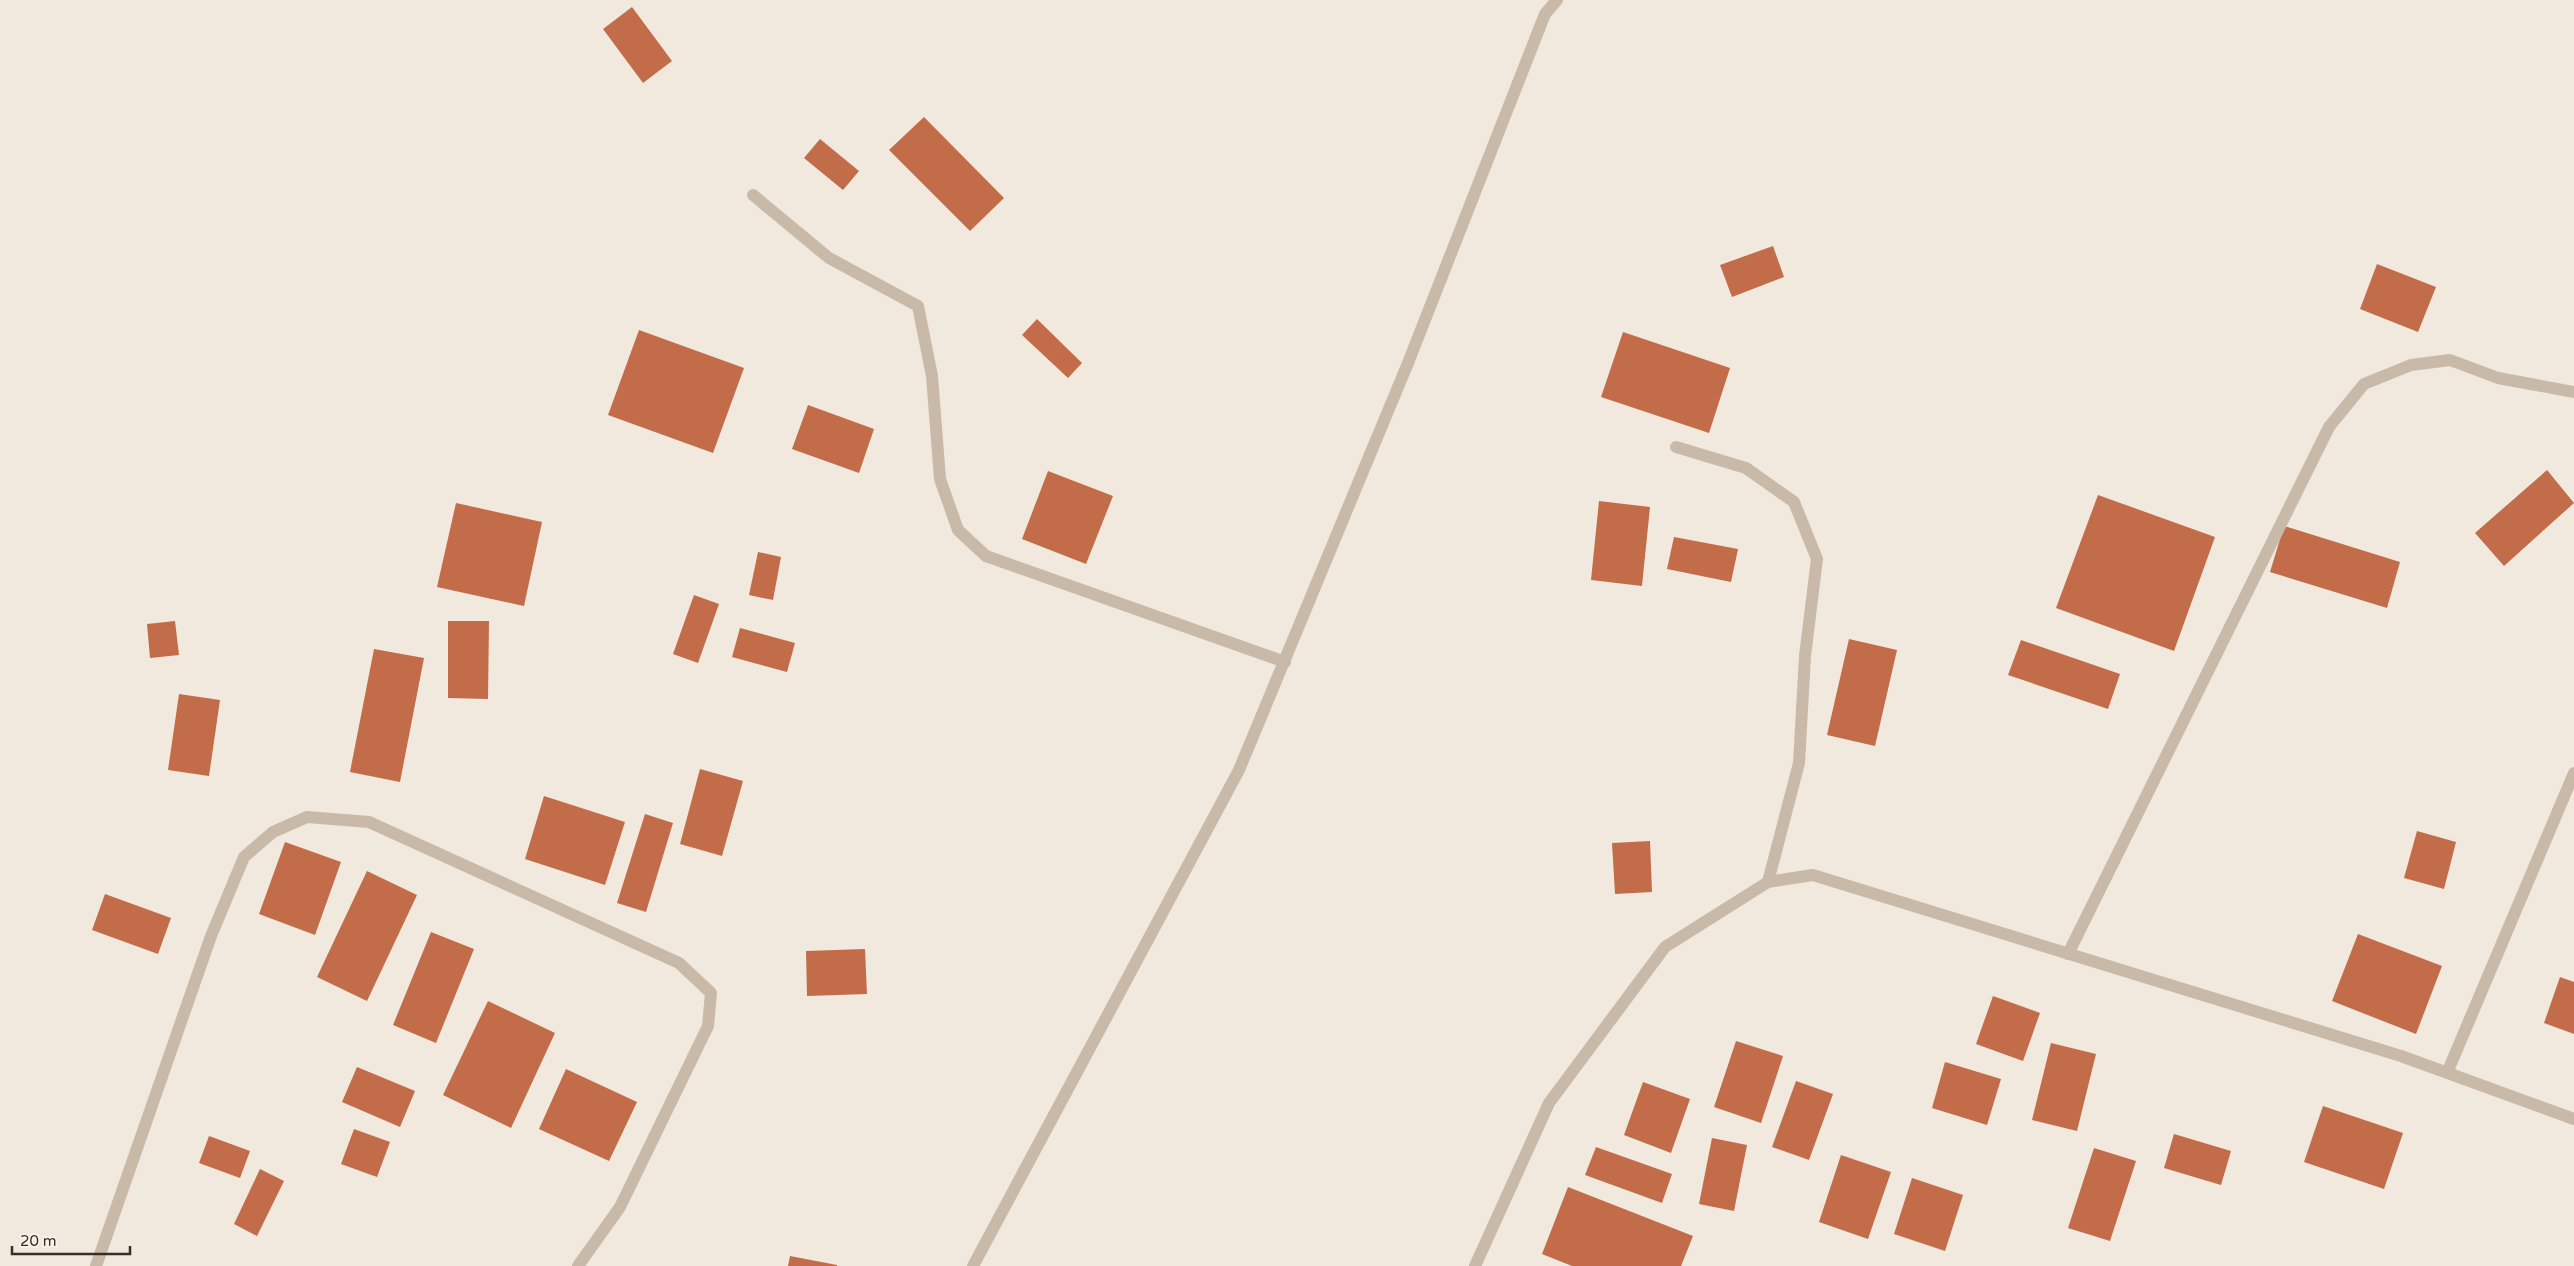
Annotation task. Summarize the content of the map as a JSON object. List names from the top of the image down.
{
  "scale_bar": "20 m"
}
